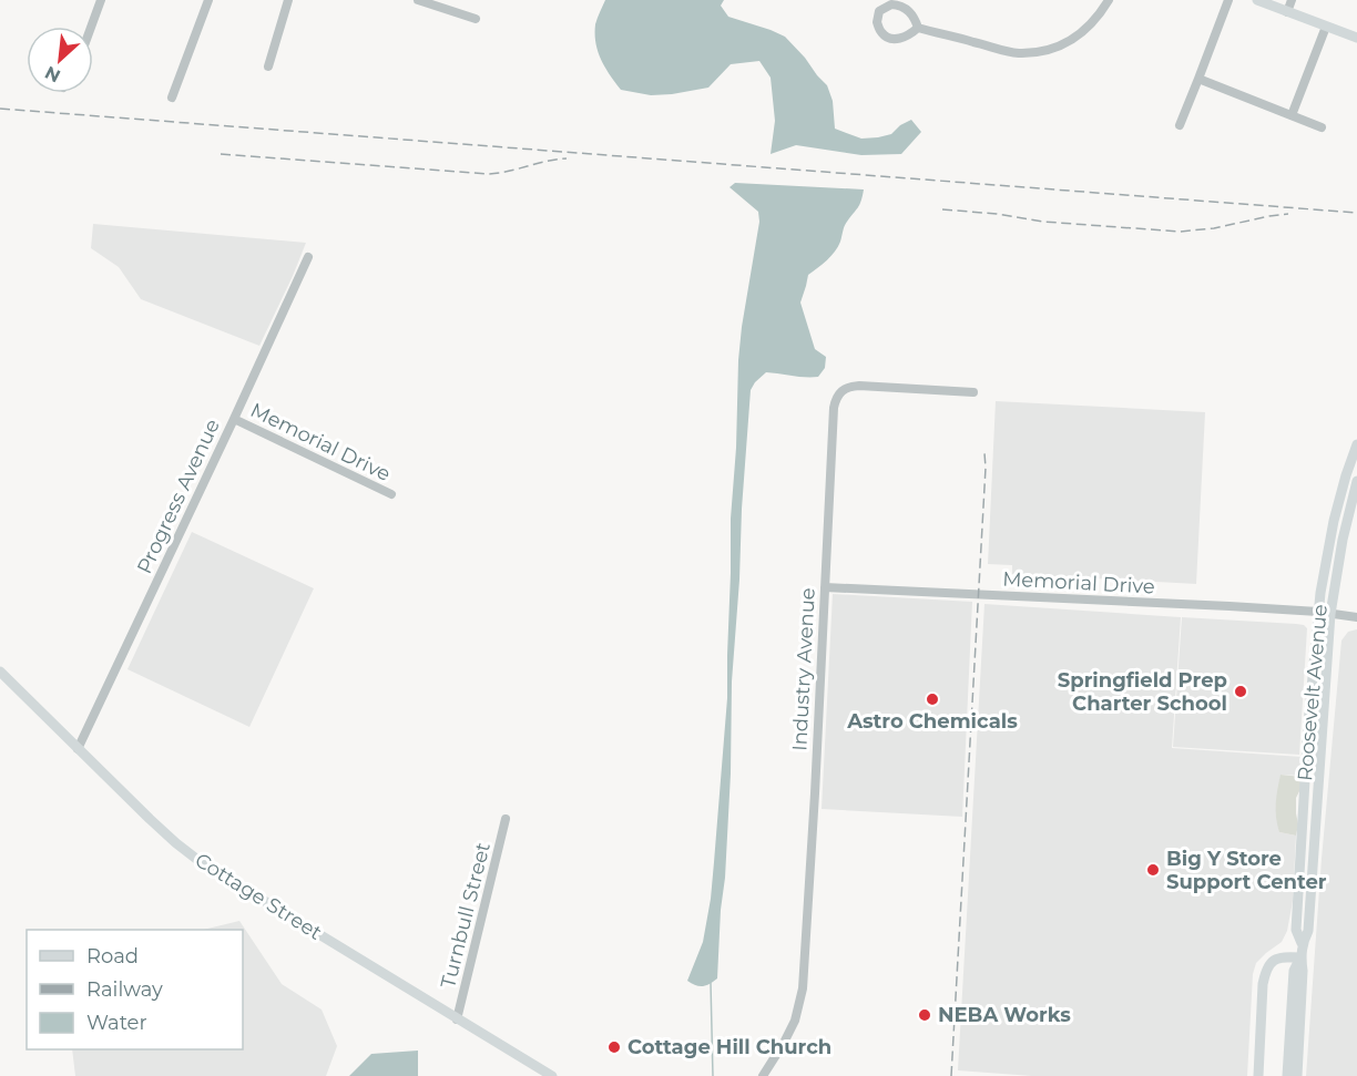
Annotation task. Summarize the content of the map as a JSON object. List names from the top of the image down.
{
  "streets": {
    "main road": ["Roosevelt Avenue", "Cottage Street"],
    "street": [
      "Memorial Drive",
      "Progress Avenue",
      "Industry Avenue",
      "Turnbull Street"
    ]
  },
  "crossings": [
    ["Memorial Drive", "Progress Avenue"],
    ["Memorial Drive", "Industry Avenue"],
    ["Memorial Drive", "Roosevelt Avenue"],
    ["Progress Avenue", "Cottage Street"],
    ["Cottage Street", "Turnbull Street"]
  ],
  "places": [
    "Springfield Prep Charter School",
    "Astro Chemicals",
    "Big Y Store Support Center",
    "NEBA Works",
    "Cottage Hill Church"
  ],
  "legend": ["Road", "Railway", "Water"],
  "north": "bottom left"
}
